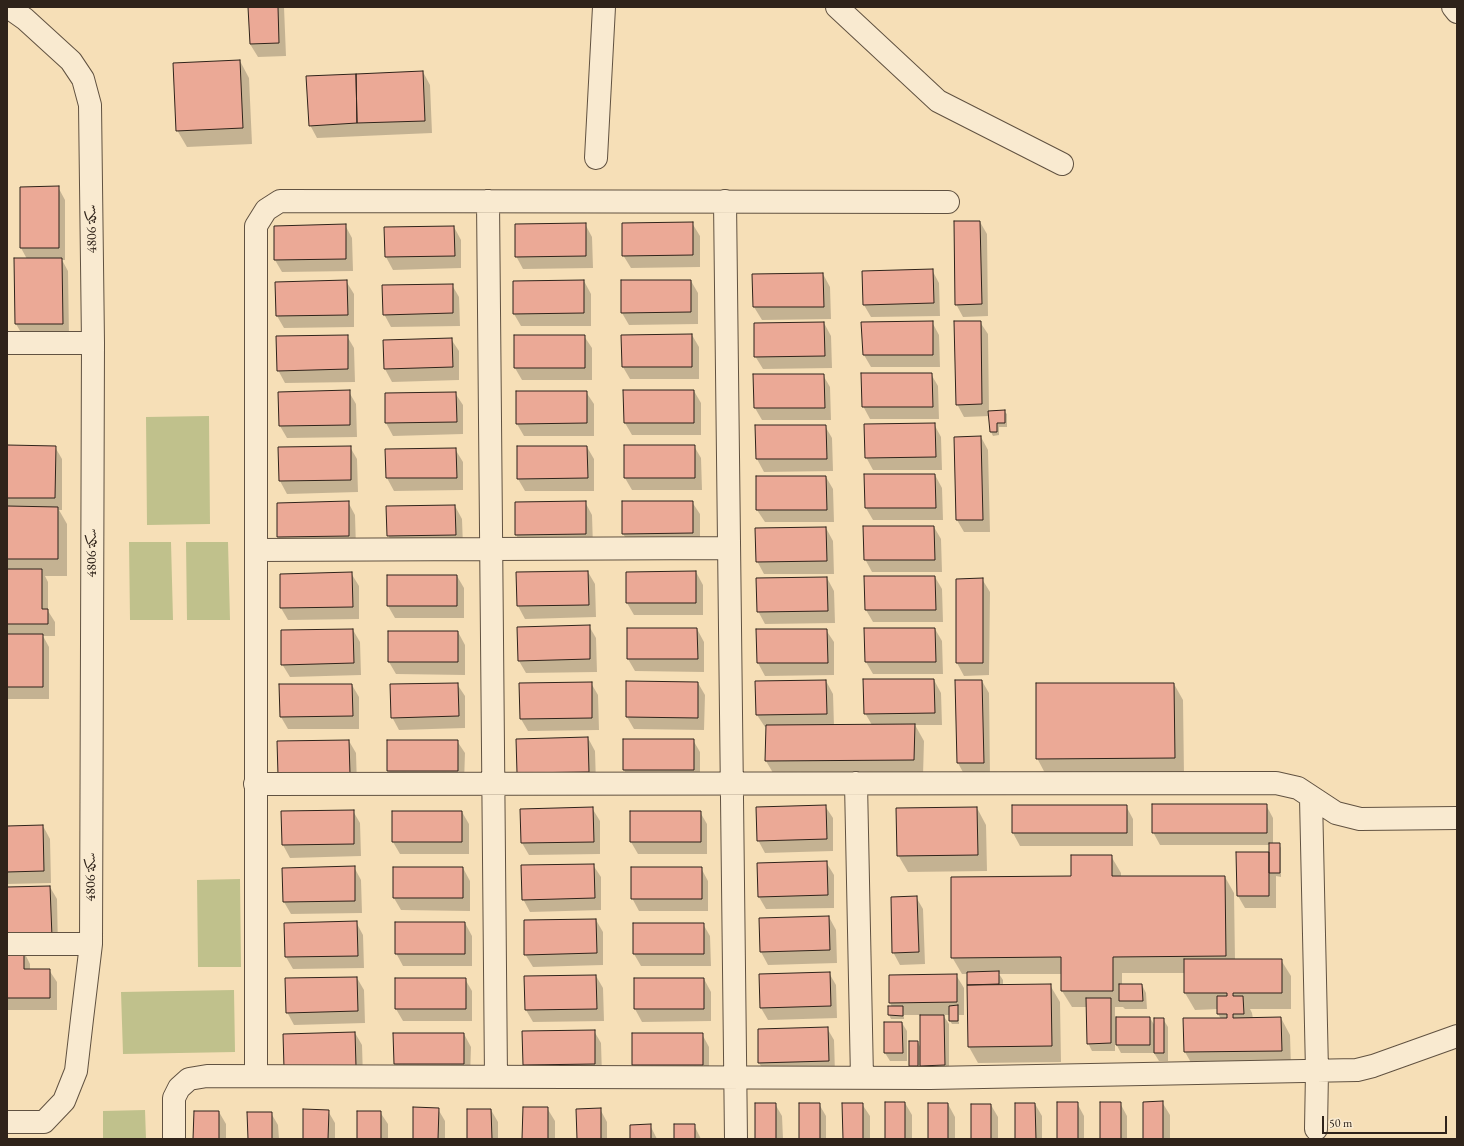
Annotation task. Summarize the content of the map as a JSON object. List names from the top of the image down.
{
  "streets": {
    "street": ["سكة 4806"]
  },
  "scale_bar": "50 m"
}
